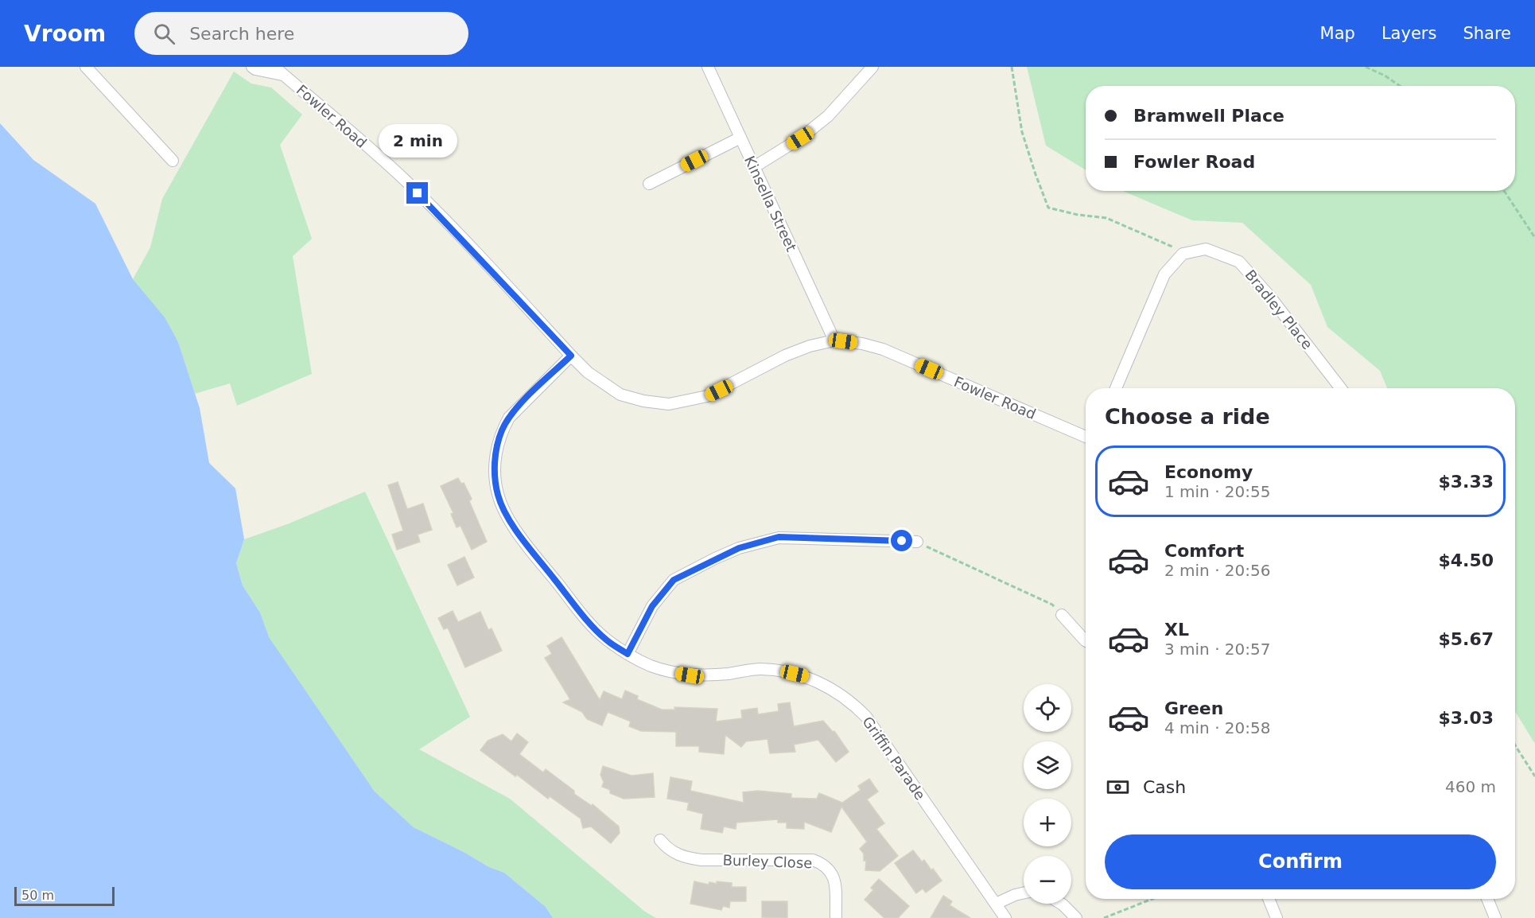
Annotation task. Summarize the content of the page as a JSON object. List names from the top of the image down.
{
  "streets": {
    "street": [
      "Fowler Road",
      "Kinsella Street",
      "Bradley Place",
      "Griffin Parade",
      "Burley Close"
    ]
  },
  "crossings": [
    ["Fowler Road", "Kinsella Street"],
    ["Fowler Road", "Griffin Parade"]
  ],
  "scale_bar": "50 m",
  "page": {
    "header": "Vroom",
    "search": "Search here",
    "nav": ["Map", "Layers", "Share"],
    "banner": ["Bramwell Place", "Fowler Road"],
    "bubble": "2 min",
    "heading": "Choose a ride",
    "list": [
      {
        "name": "Economy",
        "note": "1 min · 20:55",
        "value": "$3.33"
      },
      {
        "name": "Comfort",
        "note": "2 min · 20:56",
        "value": "$4.50"
      },
      {
        "name": "XL",
        "note": "3 min · 20:57",
        "value": "$5.67"
      },
      {
        "name": "Green",
        "note": "4 min · 20:58",
        "value": "$3.03"
      }
    ],
    "map_buttons": ["+", "−"],
    "pay": ["Cash", "460 m"],
    "buttons": "Confirm",
    "scale": "50 m"
  }
}
